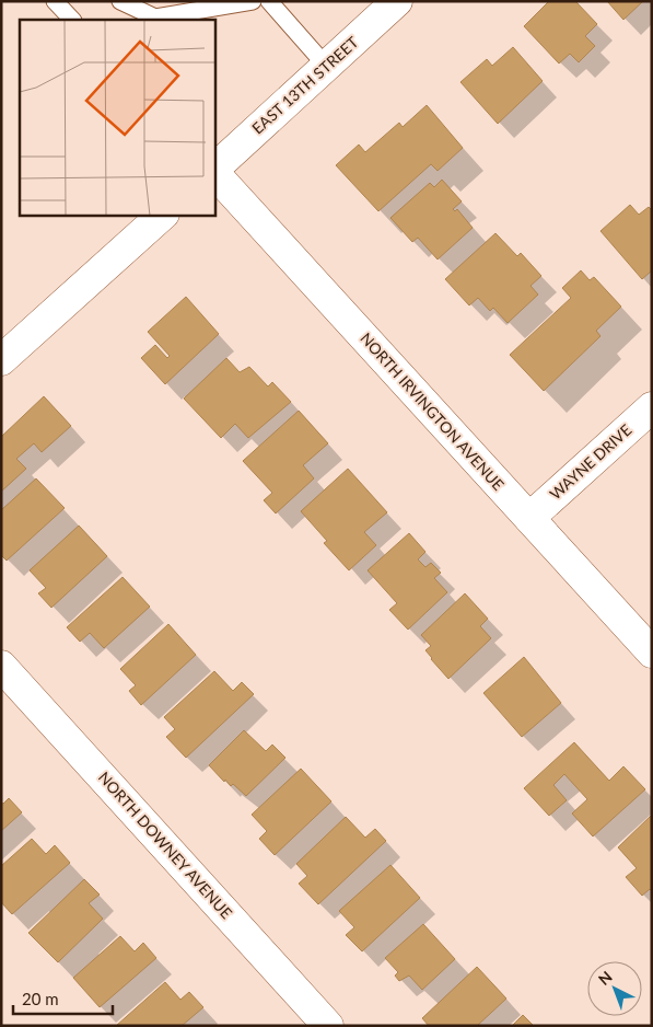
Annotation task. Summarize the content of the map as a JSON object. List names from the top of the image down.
{
  "streets": {
    "street": [
      "EAST 13TH STREET",
      "NORTH IRVINGTON AVENUE",
      "WAYNE DRIVE",
      "NORTH DOWNEY AVENUE"
    ]
  },
  "crossings": [
    ["NORTH IRVINGTON AVENUE", "WAYNE DRIVE"]
  ],
  "scale_bar": "20 m",
  "north": "top left"
}
